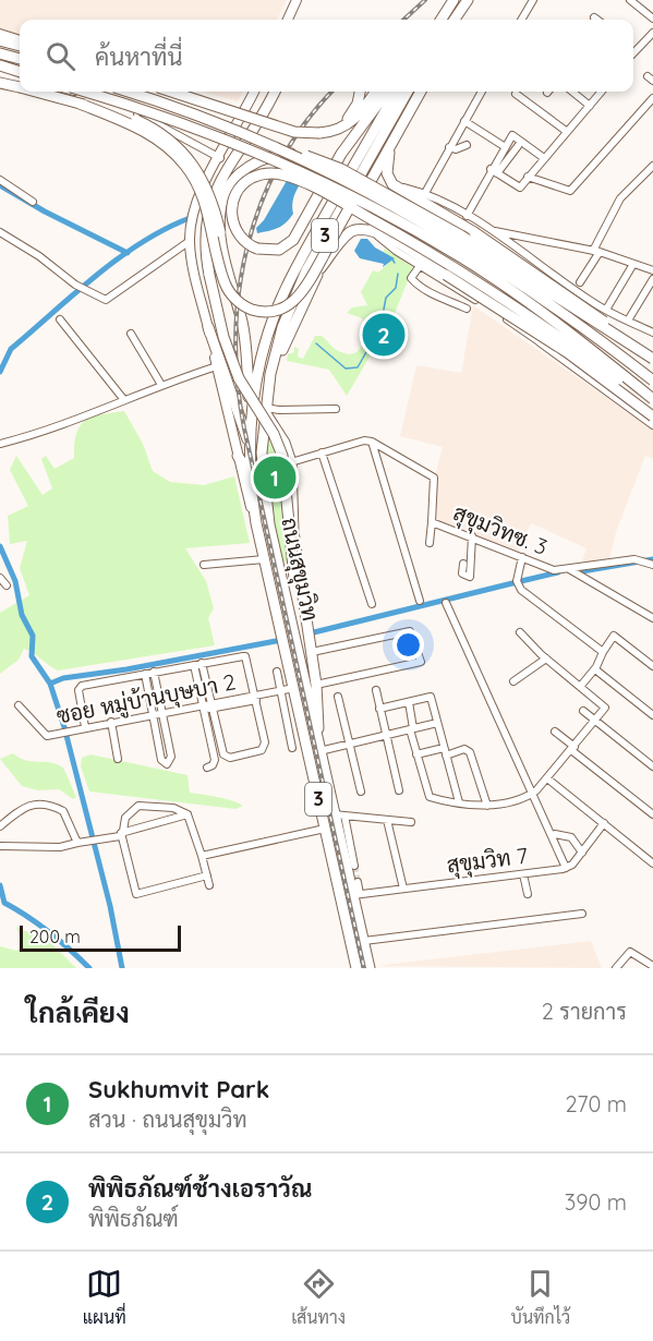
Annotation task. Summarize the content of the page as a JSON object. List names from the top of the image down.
{
  "streets": {
    "highway": ["3", "ถนนสุขุมวิท"],
    "street": ["สุขุมวิทซ. 3", "ซอย หมู่บ้านบุษบา 2", "สุขุมวิท 7"]
  },
  "crossings": [
    ["ถนนสุขุมวิท", "ซอย หมู่บ้านบุษบา 2"],
    ["ถนนสุขุมวิท", "สุขุมวิท 7"]
  ],
  "scale_bar": "200 m",
  "page": {
    "search": "ค้นหาที่นี่",
    "pins": ["2", "1"],
    "scale": "200 m",
    "heading": ["ใกล้เคียง", "2 รายการ"],
    "list": [
      {
        "mark": "1",
        "name": "Sukhumvit Park",
        "note": "สวน · ถนนสุขุมวิท",
        "value": "270 m"
      },
      {
        "mark": "2",
        "name": "พิพิธภัณฑ์ช้างเอราวัณ",
        "note": "พิพิธภัณฑ์",
        "value": "390 m"
      }
    ],
    "nav": ["แผนที่", "เส้นทาง", "บันทึกไว้"]
  }
}
